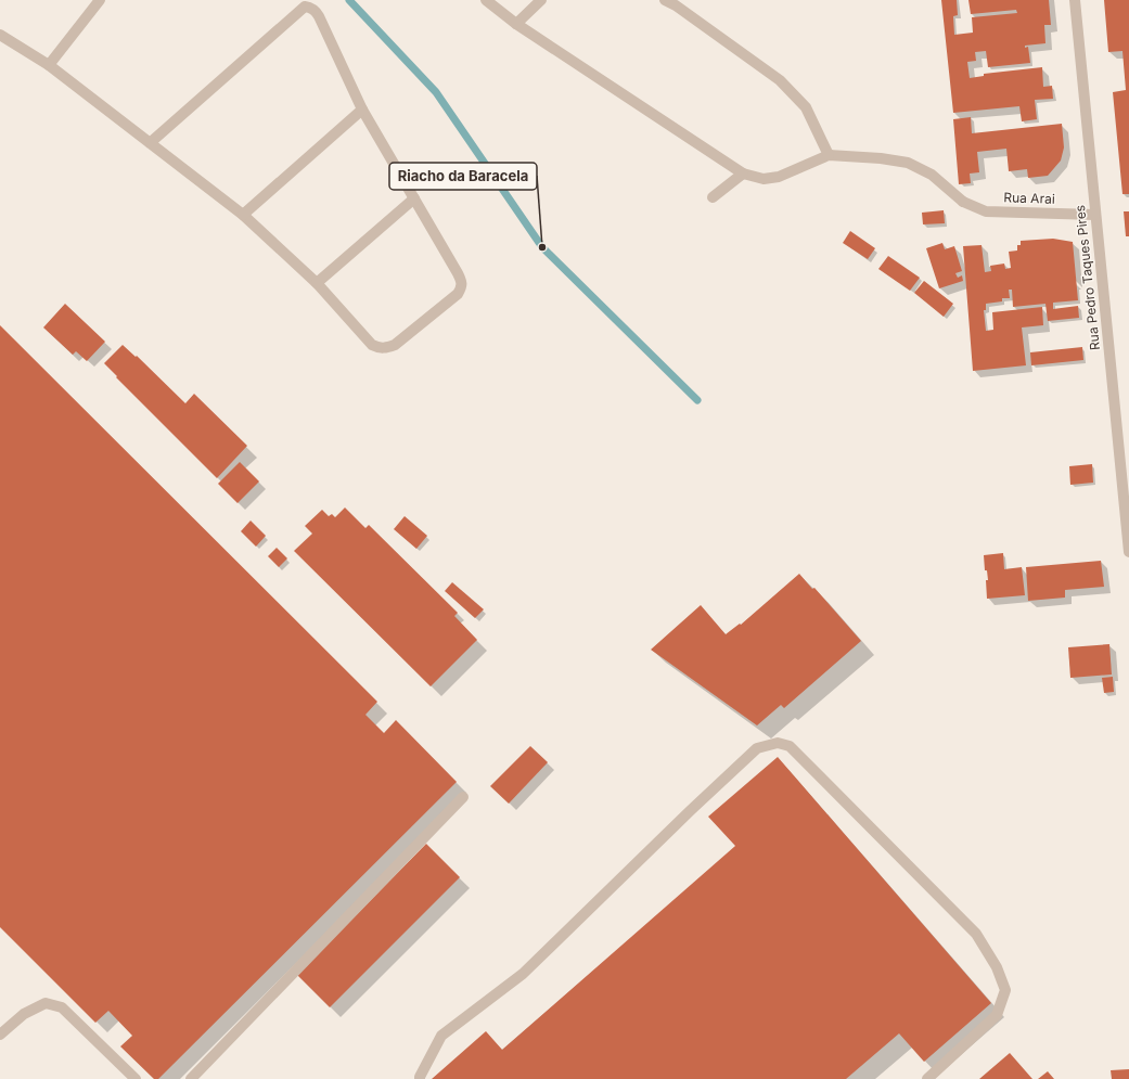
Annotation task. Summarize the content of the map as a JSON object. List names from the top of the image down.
{
  "streets": {
    "street": ["Rua Arai", "Rua Pedro Taques Pires"]
  },
  "crossings": [
    ["Rua Arai", "Rua Pedro Taques Pires"]
  ],
  "places": ["Riacho da Baracela"]
}
